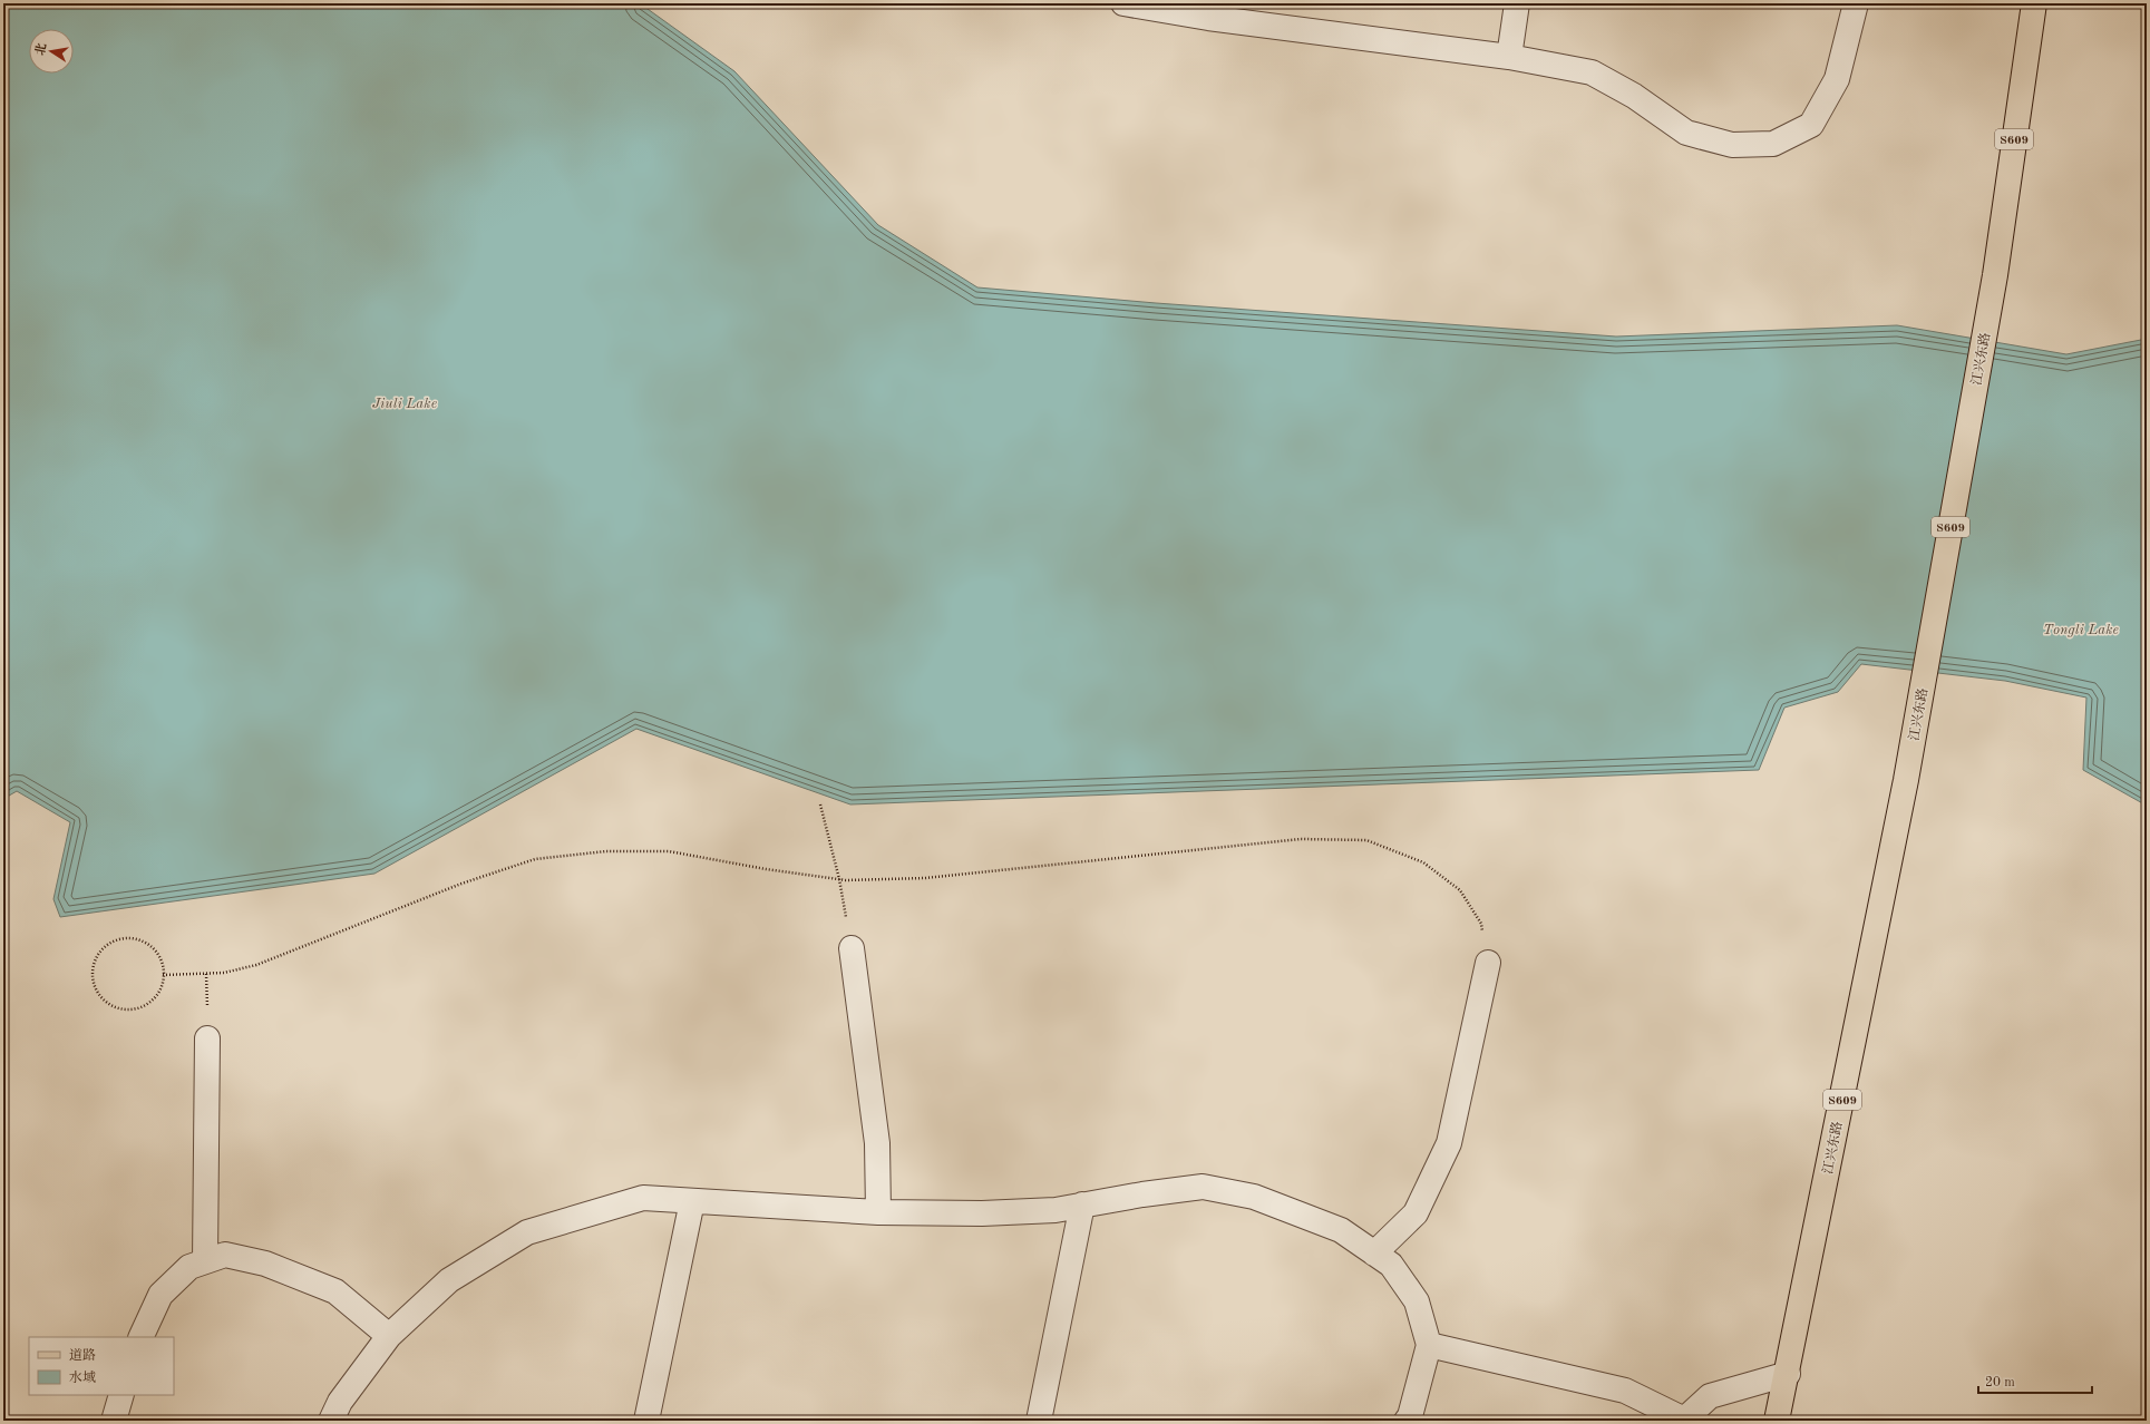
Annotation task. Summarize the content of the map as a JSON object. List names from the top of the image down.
{
  "streets": {
    "main road": ["S609", "江兴东路"]
  },
  "water": ["Jiuli Lake", "Tongli Lake"],
  "legend": ["道路", "水域"],
  "scale_bar": "20 m",
  "north": "left"
}
